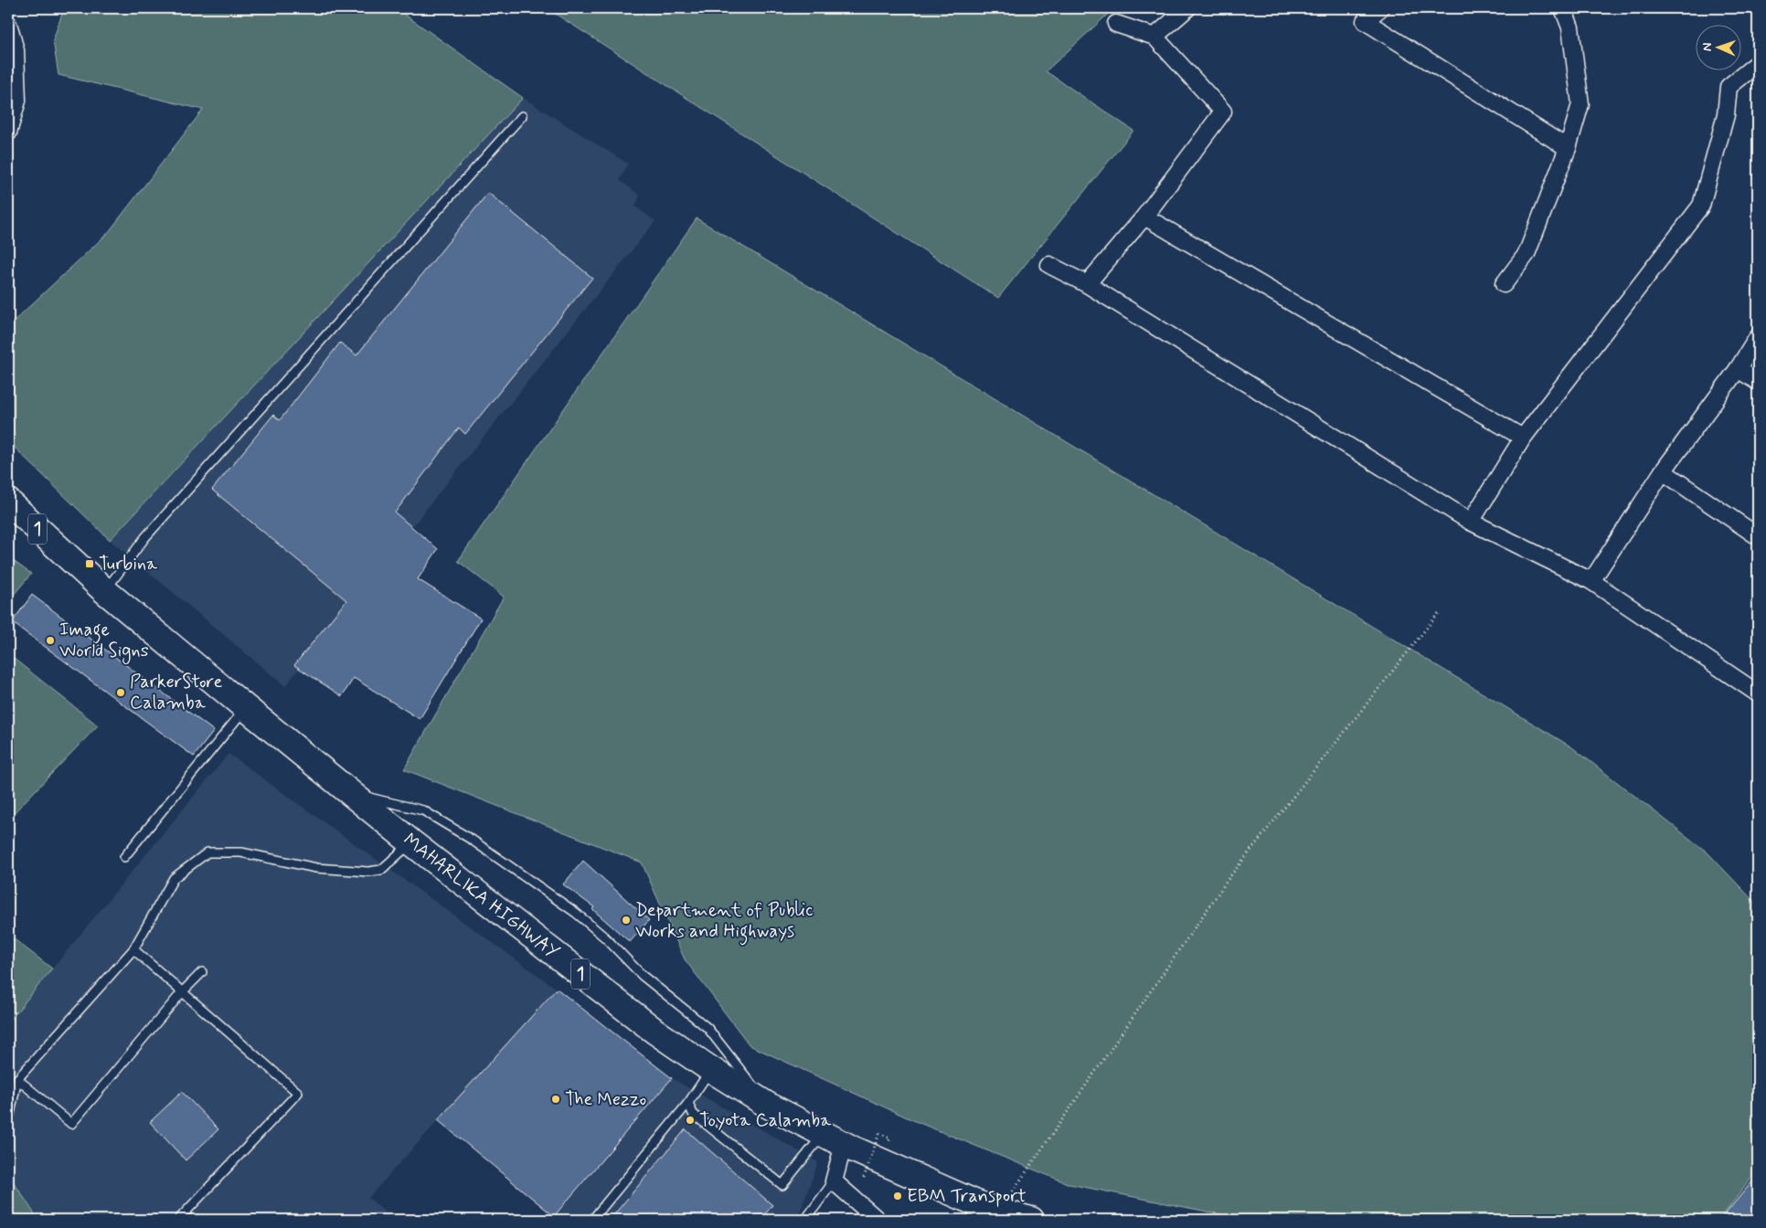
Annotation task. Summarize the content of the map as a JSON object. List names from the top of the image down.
{
  "streets": {
    "highway": ["1", "MAHARLIKA HIGHWAY"]
  },
  "places": {
    "transit": ["Turbina"],
    "other": [
      "Image World Signs",
      "ParkerStore Calamba",
      "Department of Public Works and Highways",
      "The Mezzo",
      "Toyota Calamba",
      "EBM Transport"
    ]
  },
  "north": "left"
}
